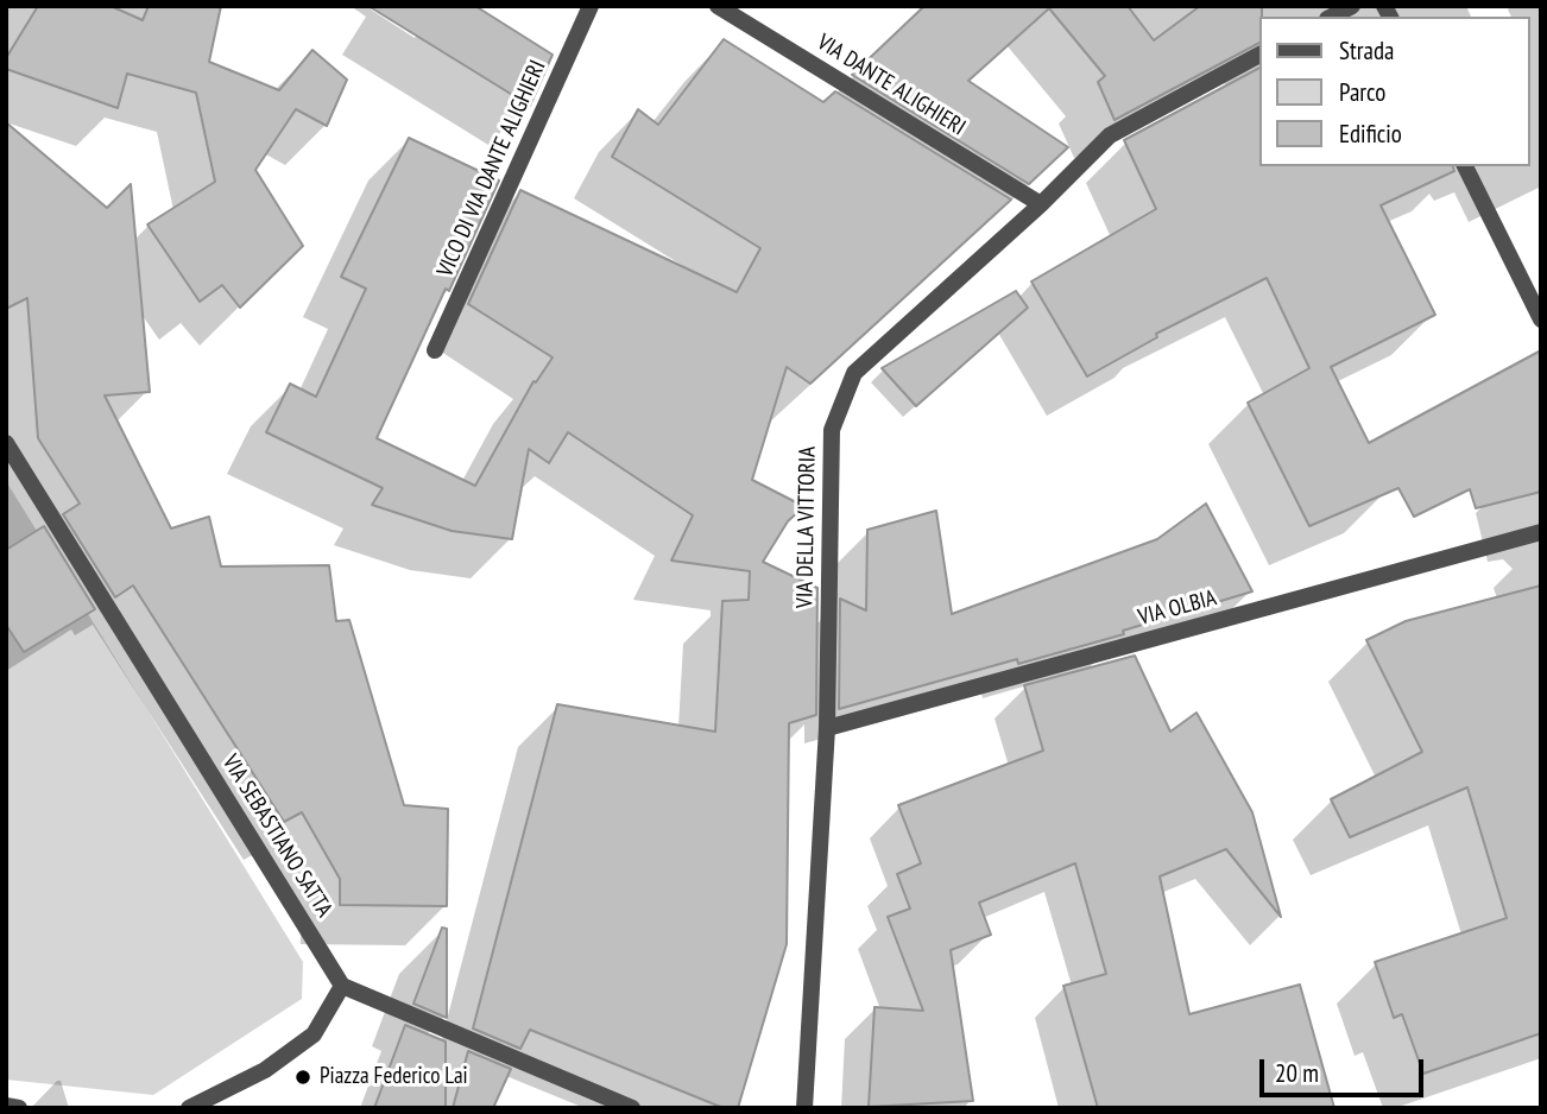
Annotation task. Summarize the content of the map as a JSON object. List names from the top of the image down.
{
  "streets": {
    "street": [
      "VIA DANTE ALIGHIERI",
      "VICO DI VIA DANTE ALIGHIERI",
      "VIA DELLA VITTORIA",
      "VIA OLBIA",
      "VIA SEBASTIANO SATTA"
    ]
  },
  "crossings": [
    ["VIA DANTE ALIGHIERI", "VIA DELLA VITTORIA"],
    ["VIA DELLA VITTORIA", "VIA OLBIA"]
  ],
  "places": ["Piazza Federico Lai"],
  "legend": ["Strada", "Parco", "Edificio"],
  "scale_bar": "20 m"
}
